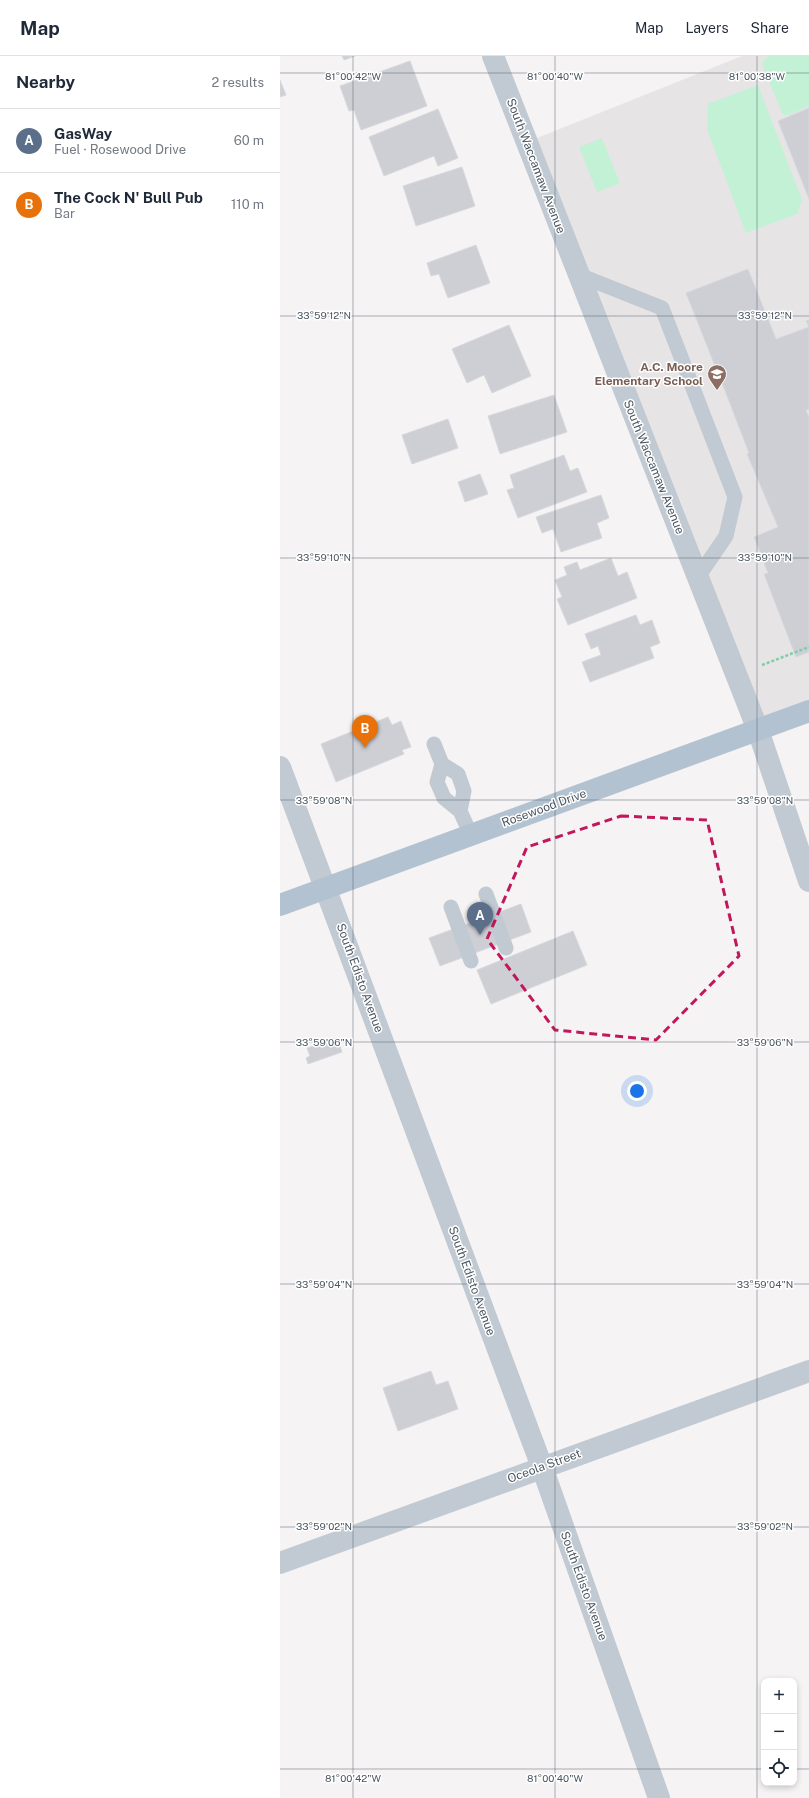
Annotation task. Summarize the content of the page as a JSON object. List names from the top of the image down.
{
  "streets": {
    "main road": ["Rosewood Drive"],
    "street": ["South Waccamaw Avenue", "South Edisto Avenue", "Oceola Street"]
  },
  "crossings": [
    ["South Waccamaw Avenue", "Rosewood Drive"],
    ["Rosewood Drive", "South Edisto Avenue"],
    ["South Edisto Avenue", "Oceola Street"]
  ],
  "places": {
    "school or university": ["A.C. Moore Elementary School"]
  },
  "page": {
    "header": "Map",
    "nav": ["Map", "Layers", "Share"],
    "heading": ["Nearby", "2 results"],
    "list": [
      {
        "mark": "A",
        "name": "GasWay",
        "note": "Fuel · Rosewood Drive",
        "value": "60 m"
      },
      {
        "mark": "B",
        "name": "The Cock N' Bull Pub",
        "note": "Bar",
        "value": "110 m"
      }
    ],
    "pins": ["B", "A"],
    "map_buttons": ["+", "−"]
  },
  "coordinates": [
    "81°00'42\"W",
    "81°00'40\"W",
    "81°00'38\"W",
    "33°59'12\"N",
    "33°59'10\"N",
    "33°59'08\"N",
    "33°59'06\"N",
    "33°59'04\"N",
    "33°59'02\"N"
  ]
}
